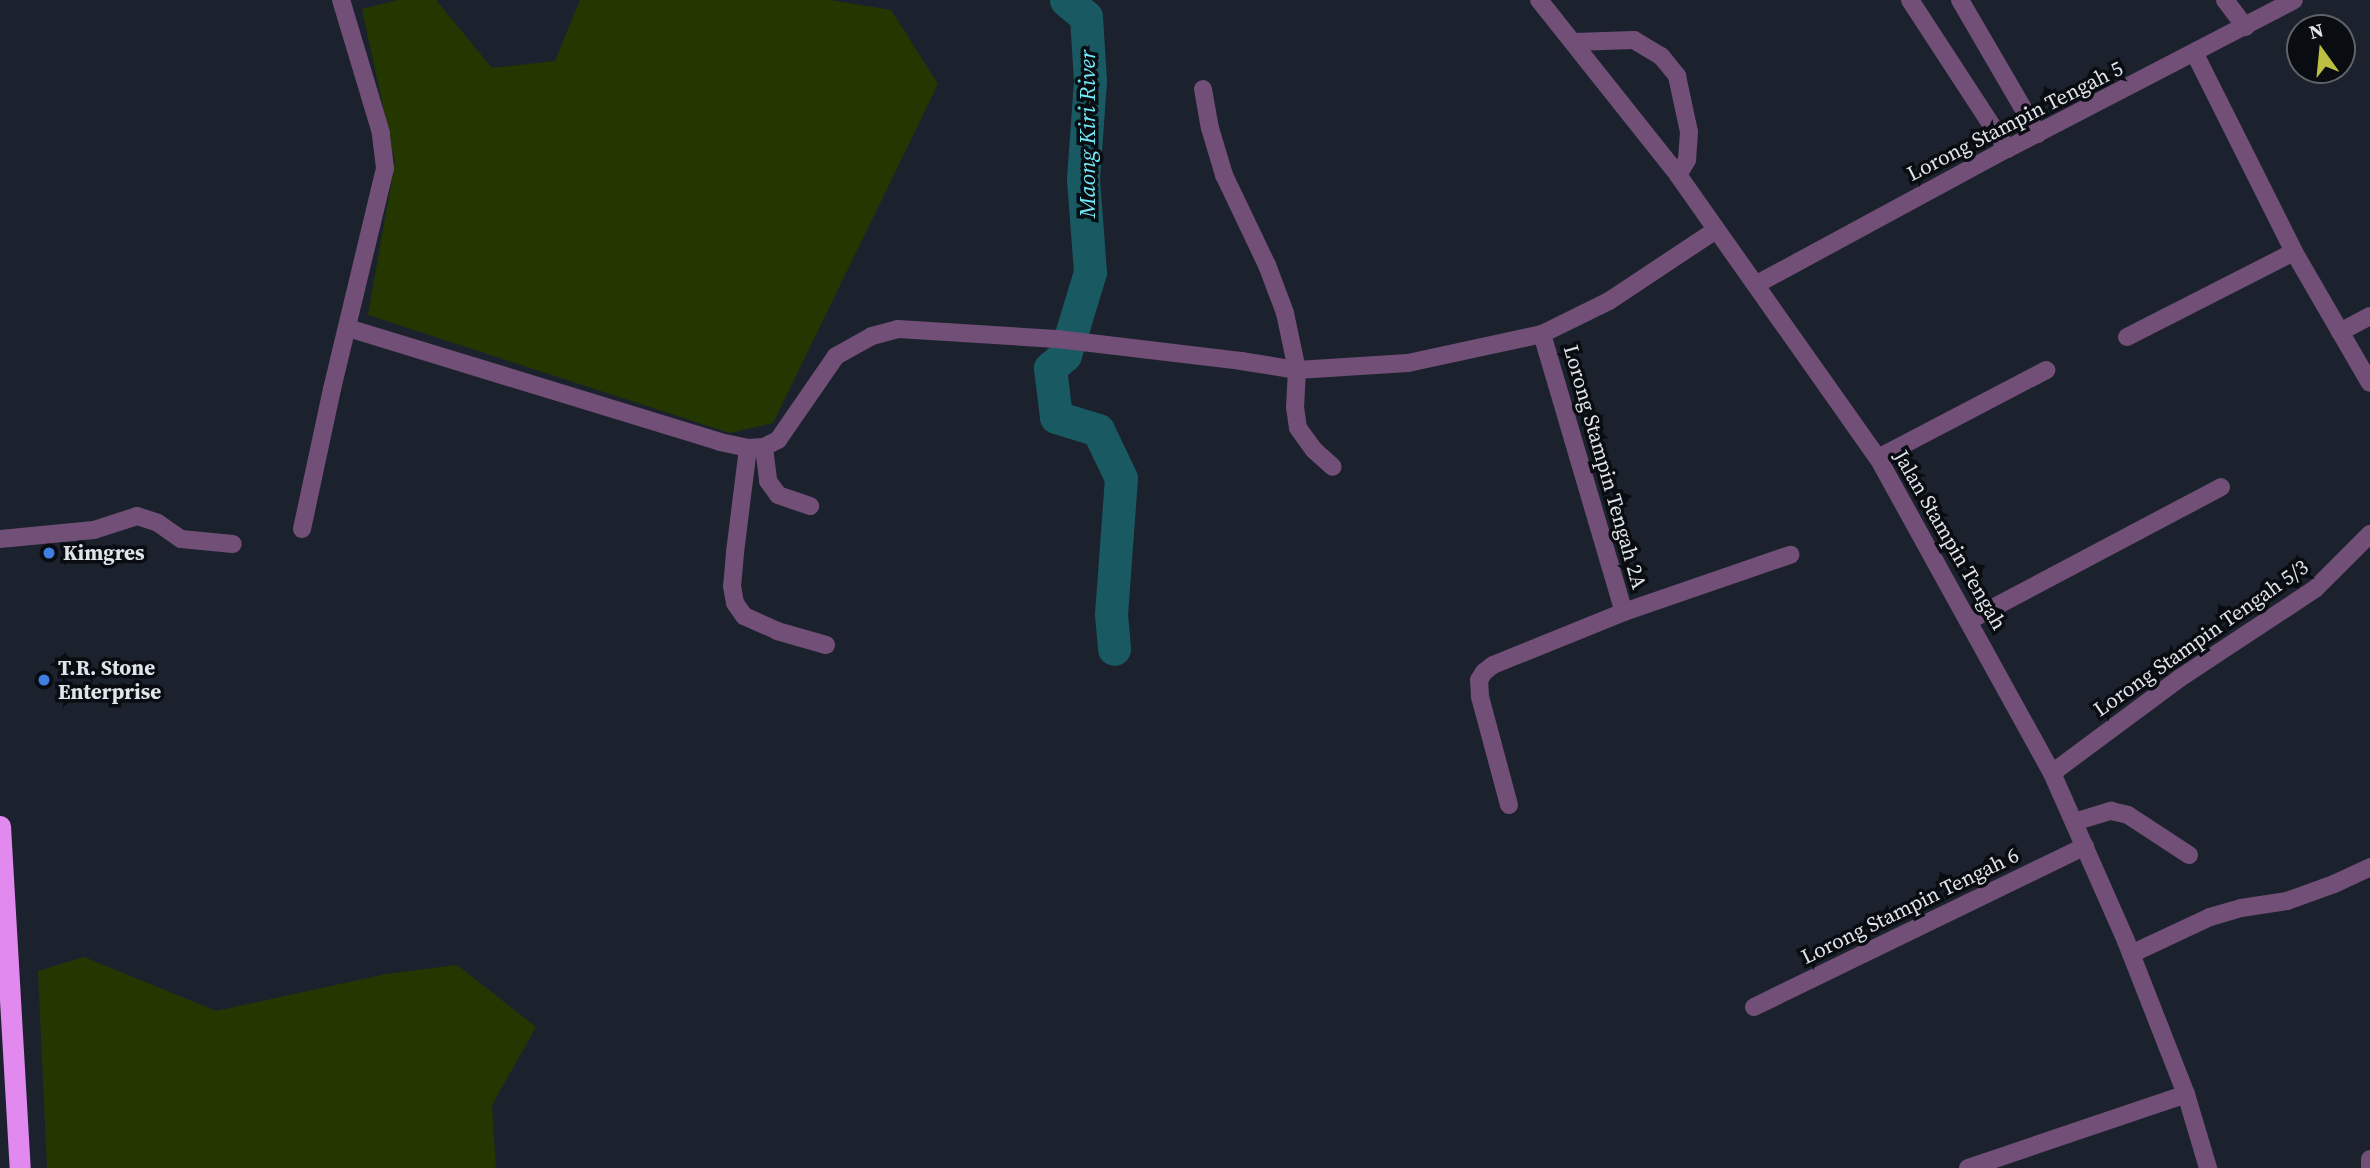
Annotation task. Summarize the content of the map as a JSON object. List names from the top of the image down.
{
  "streets": {
    "street": [
      "Lorong Stampin Tengah 5",
      "Lorong Stampin Tengah 2A",
      "Jalan Stampin Tengah",
      "Lorong Stampin Tengah 5/3",
      "Lorong Stampin Tengah 6"
    ]
  },
  "crossings": [
    ["Lorong Stampin Tengah 5", "Jalan Stampin Tengah"],
    ["Jalan Stampin Tengah", "Lorong Stampin Tengah 5/3"],
    ["Jalan Stampin Tengah", "Lorong Stampin Tengah 6"]
  ],
  "water": ["Maong Kiri River"],
  "places": ["Kimgres", "T.R. Stone Enterprise"],
  "north": "top"
}
